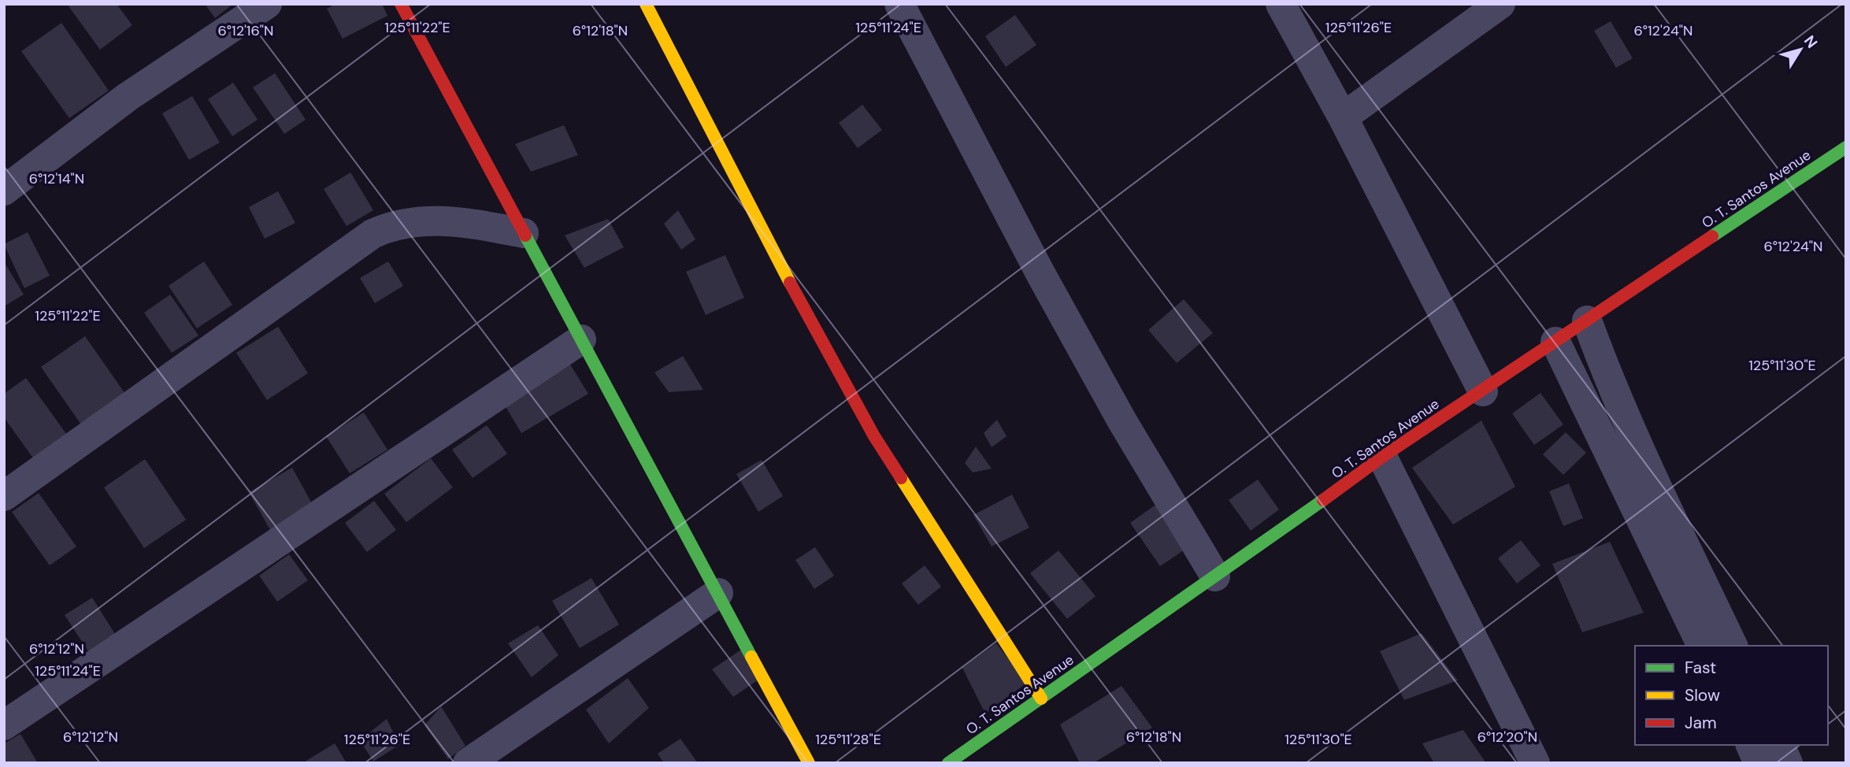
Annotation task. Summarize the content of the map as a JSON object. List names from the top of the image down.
{
  "streets": {
    "street": ["O. T. Santos Avenue"]
  },
  "legend": ["Fast", "Slow", "Jam"],
  "north": "top right",
  "coordinates": [
    "125°11'22\"E",
    "125°11'24\"E",
    "125°11'26\"E",
    "6°12'16\"N",
    "6°12'18\"N",
    "6°12'24\"N",
    "6°12'14\"N",
    "125°11'30\"E",
    "6°12'12\"N",
    "6°12'20\"N",
    "125°11'28\"E"
  ]
}
